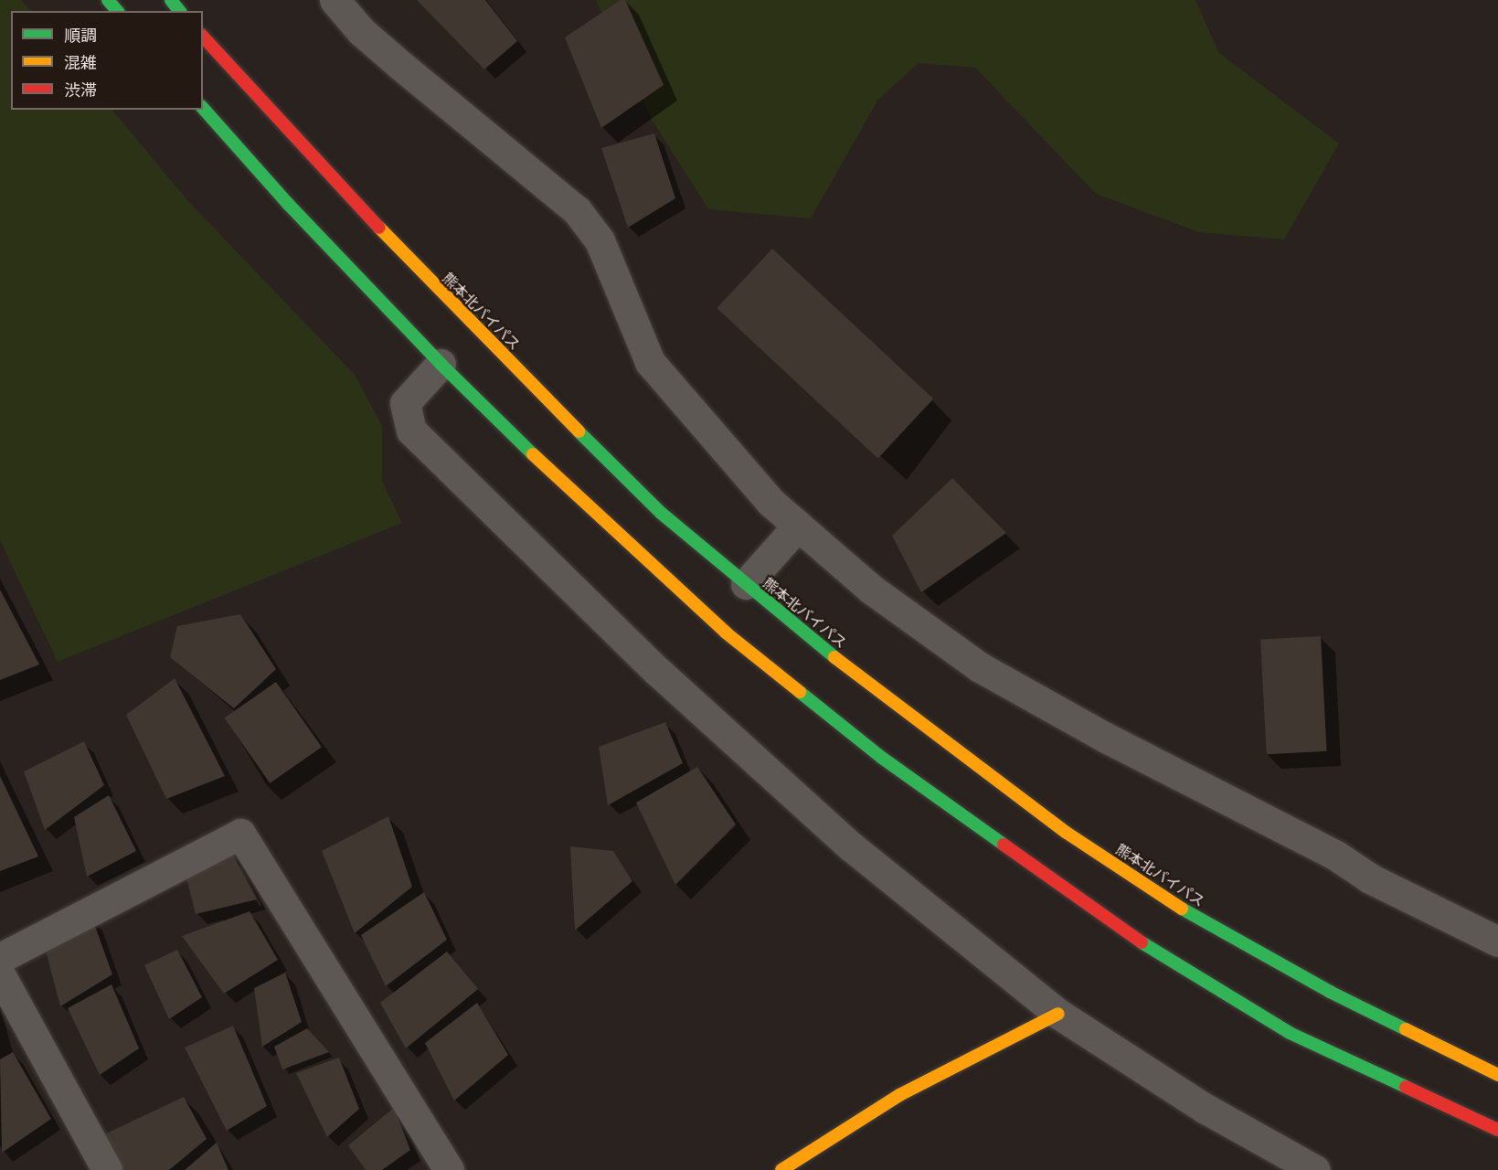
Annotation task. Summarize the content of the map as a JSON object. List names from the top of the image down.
{
  "streets": {
    "main road": ["熊本北バイパス"]
  },
  "legend": ["順調", "混雑", "渋滞"]
}
